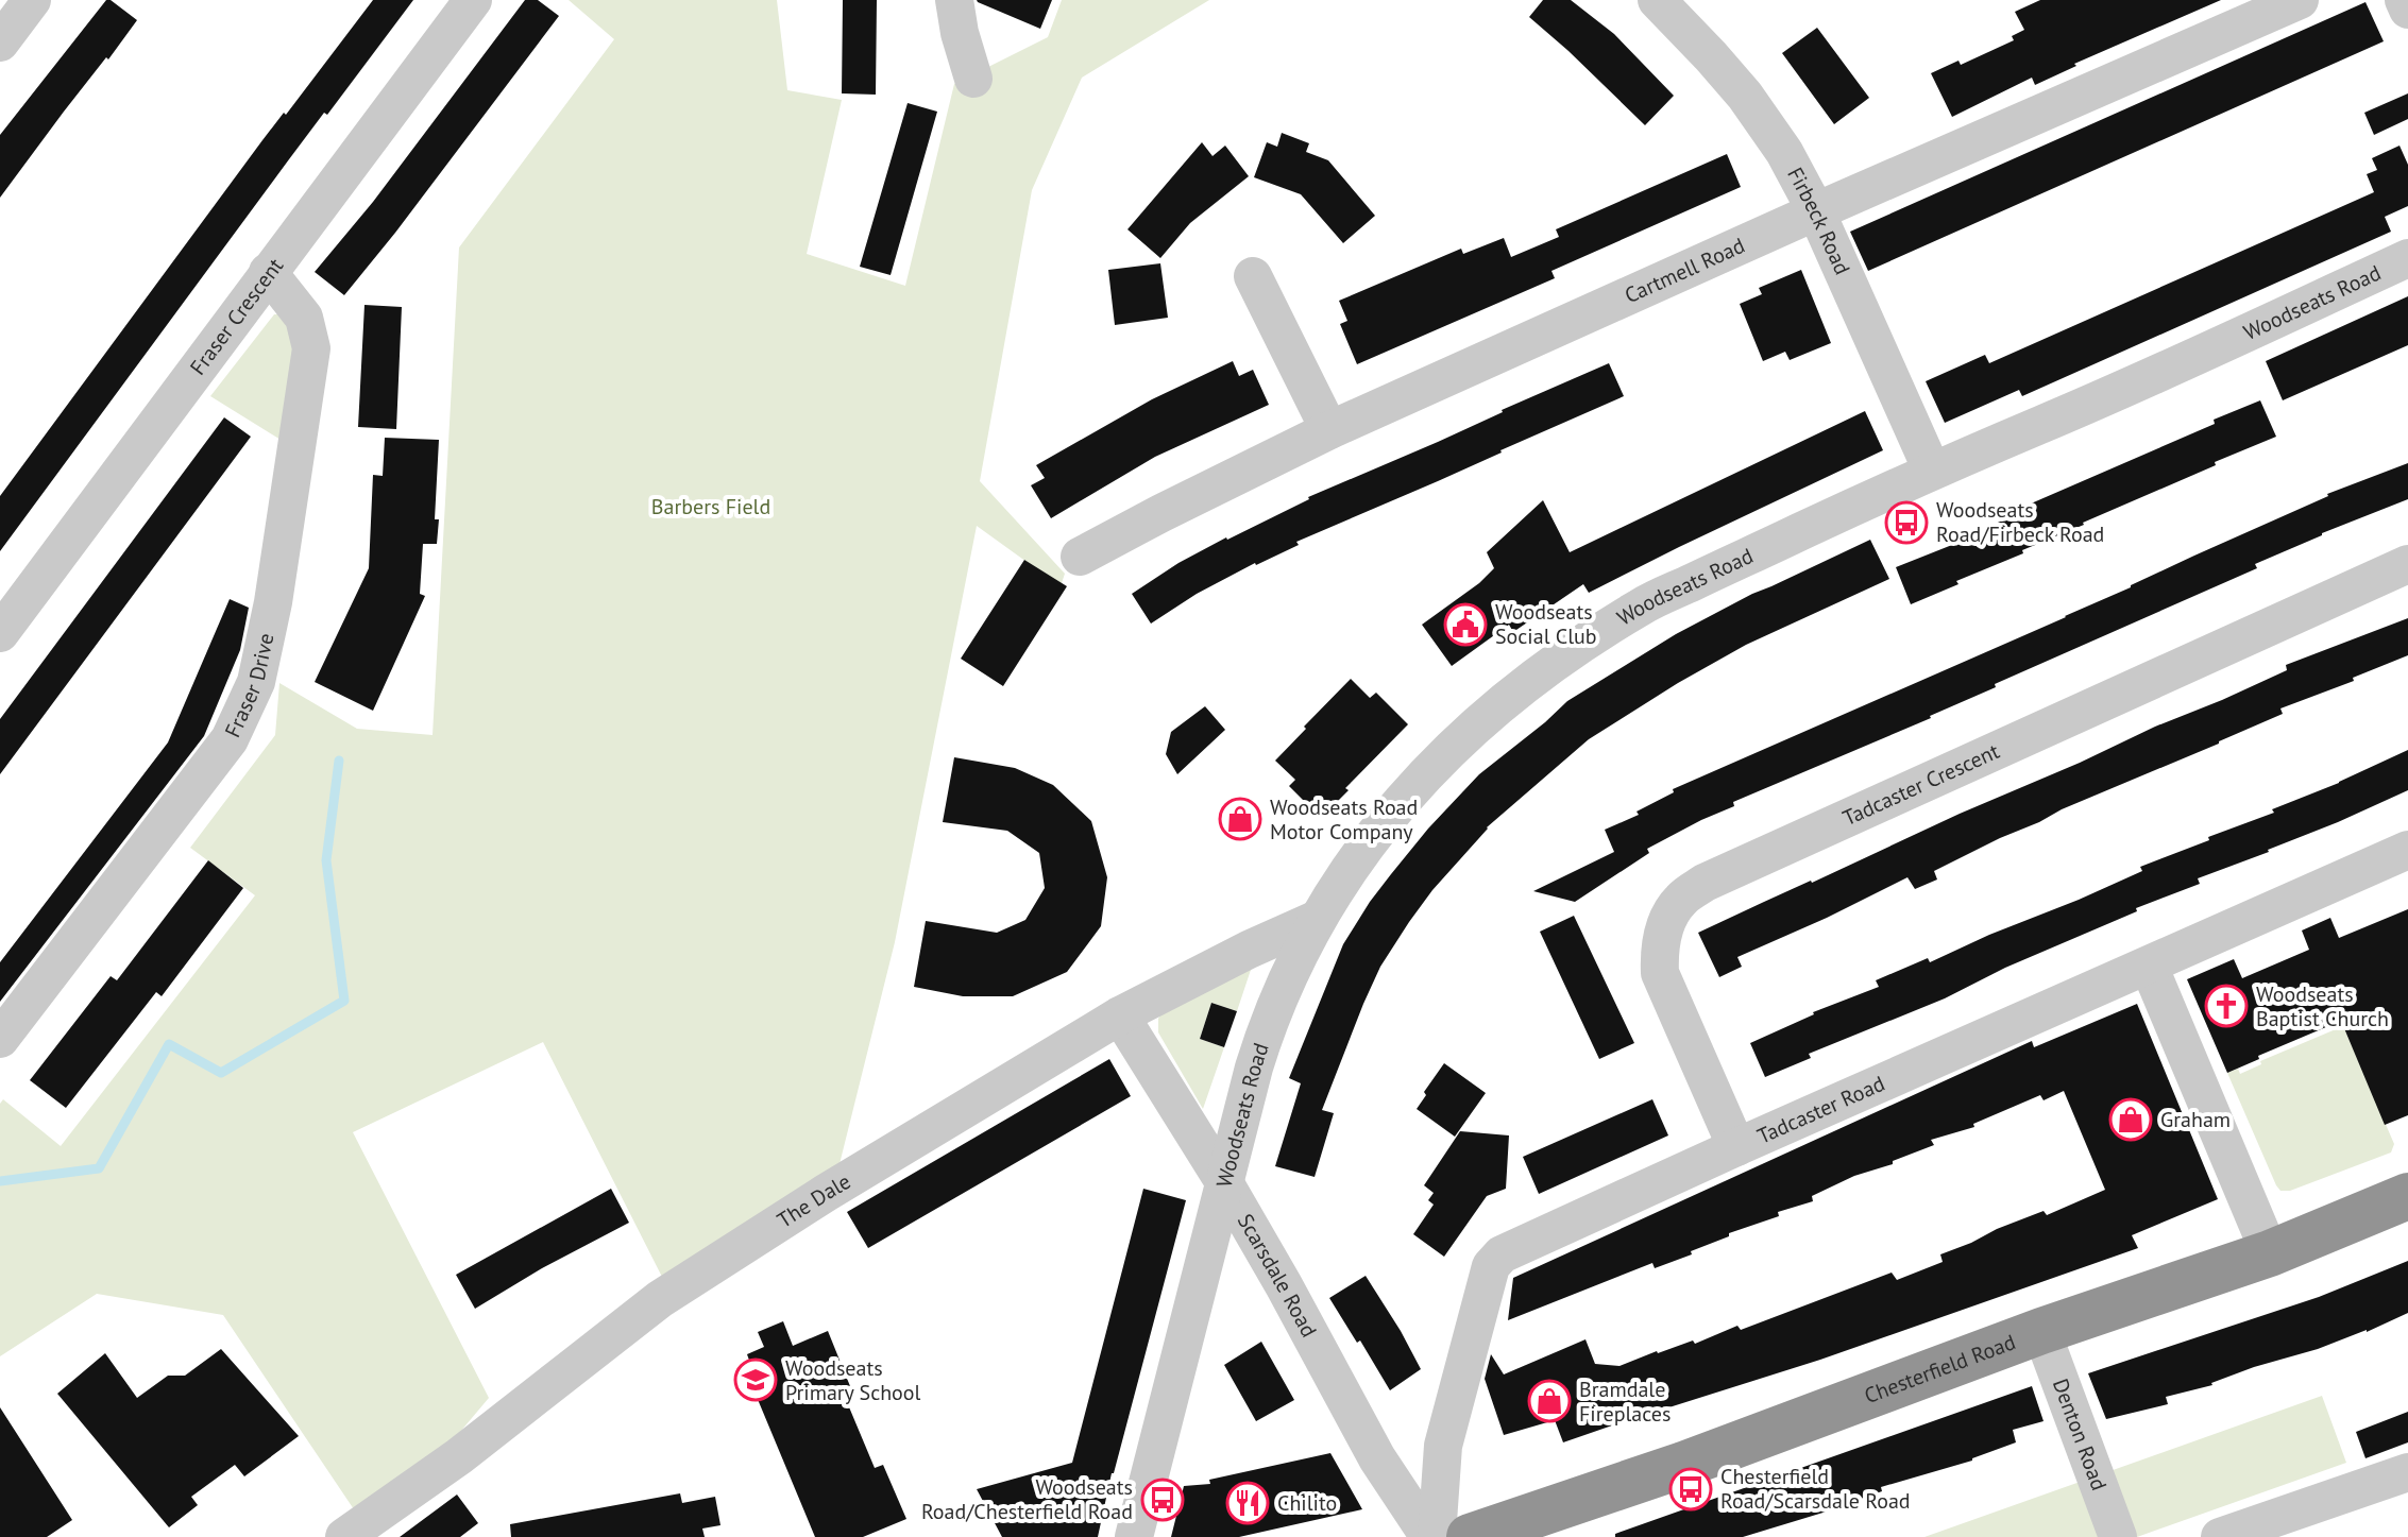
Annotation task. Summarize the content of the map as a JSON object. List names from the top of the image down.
{
  "streets": {
    "highway": ["Chesterfield Road"],
    "street": [
      "Firbeck Road",
      "Cartmell Road",
      "Woodseats Road",
      "Fraser Crescent",
      "Fraser Drive",
      "Tadcaster Crescent",
      "Tadcaster Road",
      "The Dale",
      "Scarsdale Road",
      "Denton Road"
    ]
  },
  "crossings": [
    ["Firbeck Road", "Cartmell Road"],
    ["Firbeck Road", "Woodseats Road"],
    ["Woodseats Road", "The Dale"],
    ["Woodseats Road", "Scarsdale Road"],
    ["Fraser Crescent", "Fraser Drive"],
    ["Tadcaster Crescent", "Tadcaster Road"],
    ["The Dale", "Scarsdale Road"],
    ["Chesterfield Road", "Denton Road"]
  ],
  "parks": ["Barbers Field"],
  "places": {
    "bus stop": ["Woodseats Road/Firbeck Road", "Chesterfield Road/Scarsdale Road", "Woodseats Road/Chesterfield Road"],
    "public building": ["Woodseats Social Club"],
    "shop": ["Woodseats Road Motor Company", "Graham", "Bramdale Fireplaces"],
    "church": ["Woodseats Baptist Church"],
    "school or university": ["Woodseats Primary School"],
    "restaurant": ["Chilito"]
  }
}
